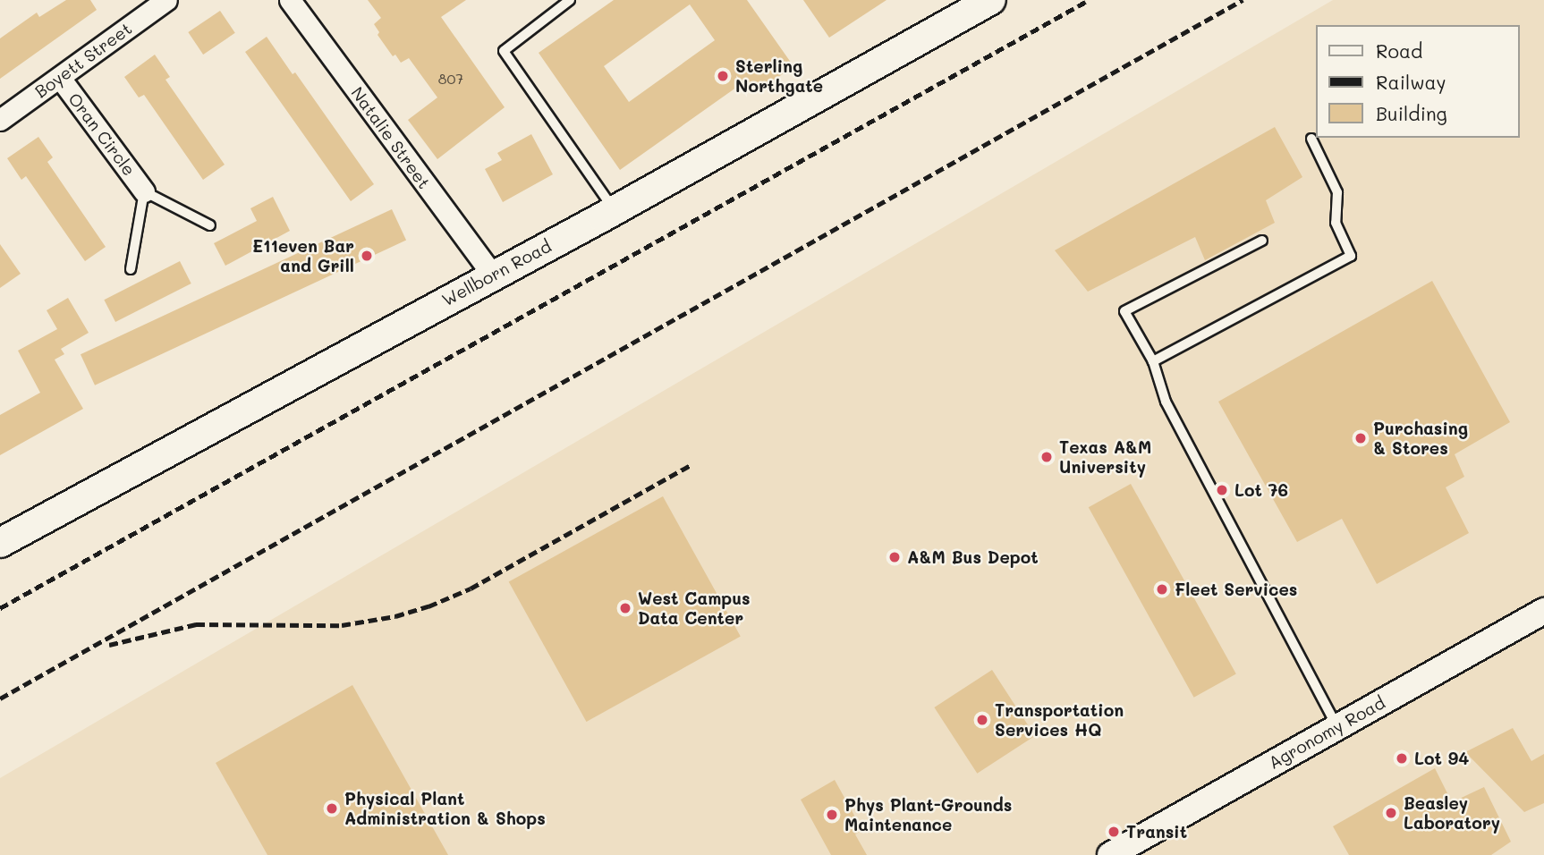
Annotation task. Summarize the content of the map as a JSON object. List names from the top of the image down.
{
  "streets": {
    "main road": ["Wellborn Road"],
    "street": [
      "Boyett Street",
      "Oran Circle",
      "Natalie Street",
      "Agronomy Road"
    ]
  },
  "crossings": [
    ["Boyett Street", "Oran Circle"],
    ["Natalie Street", "Wellborn Road"]
  ],
  "places": [
    "Sterling Northgate",
    "E11even Bar and Grill",
    "Purchasing & Stores",
    "Texas A&M University",
    "Lot 76",
    "A&M Bus Depot",
    "Fleet Services",
    "West Campus Data Center",
    "Transportation Services HQ",
    "Lot 94",
    "Physical Plant Administration & Shops",
    "Beasley Laboratory",
    "Phys Plant-Grounds Maintenance",
    "Transit"
  ],
  "house_numbers": ["807"],
  "legend": ["Road", "Railway", "Building"]
}
